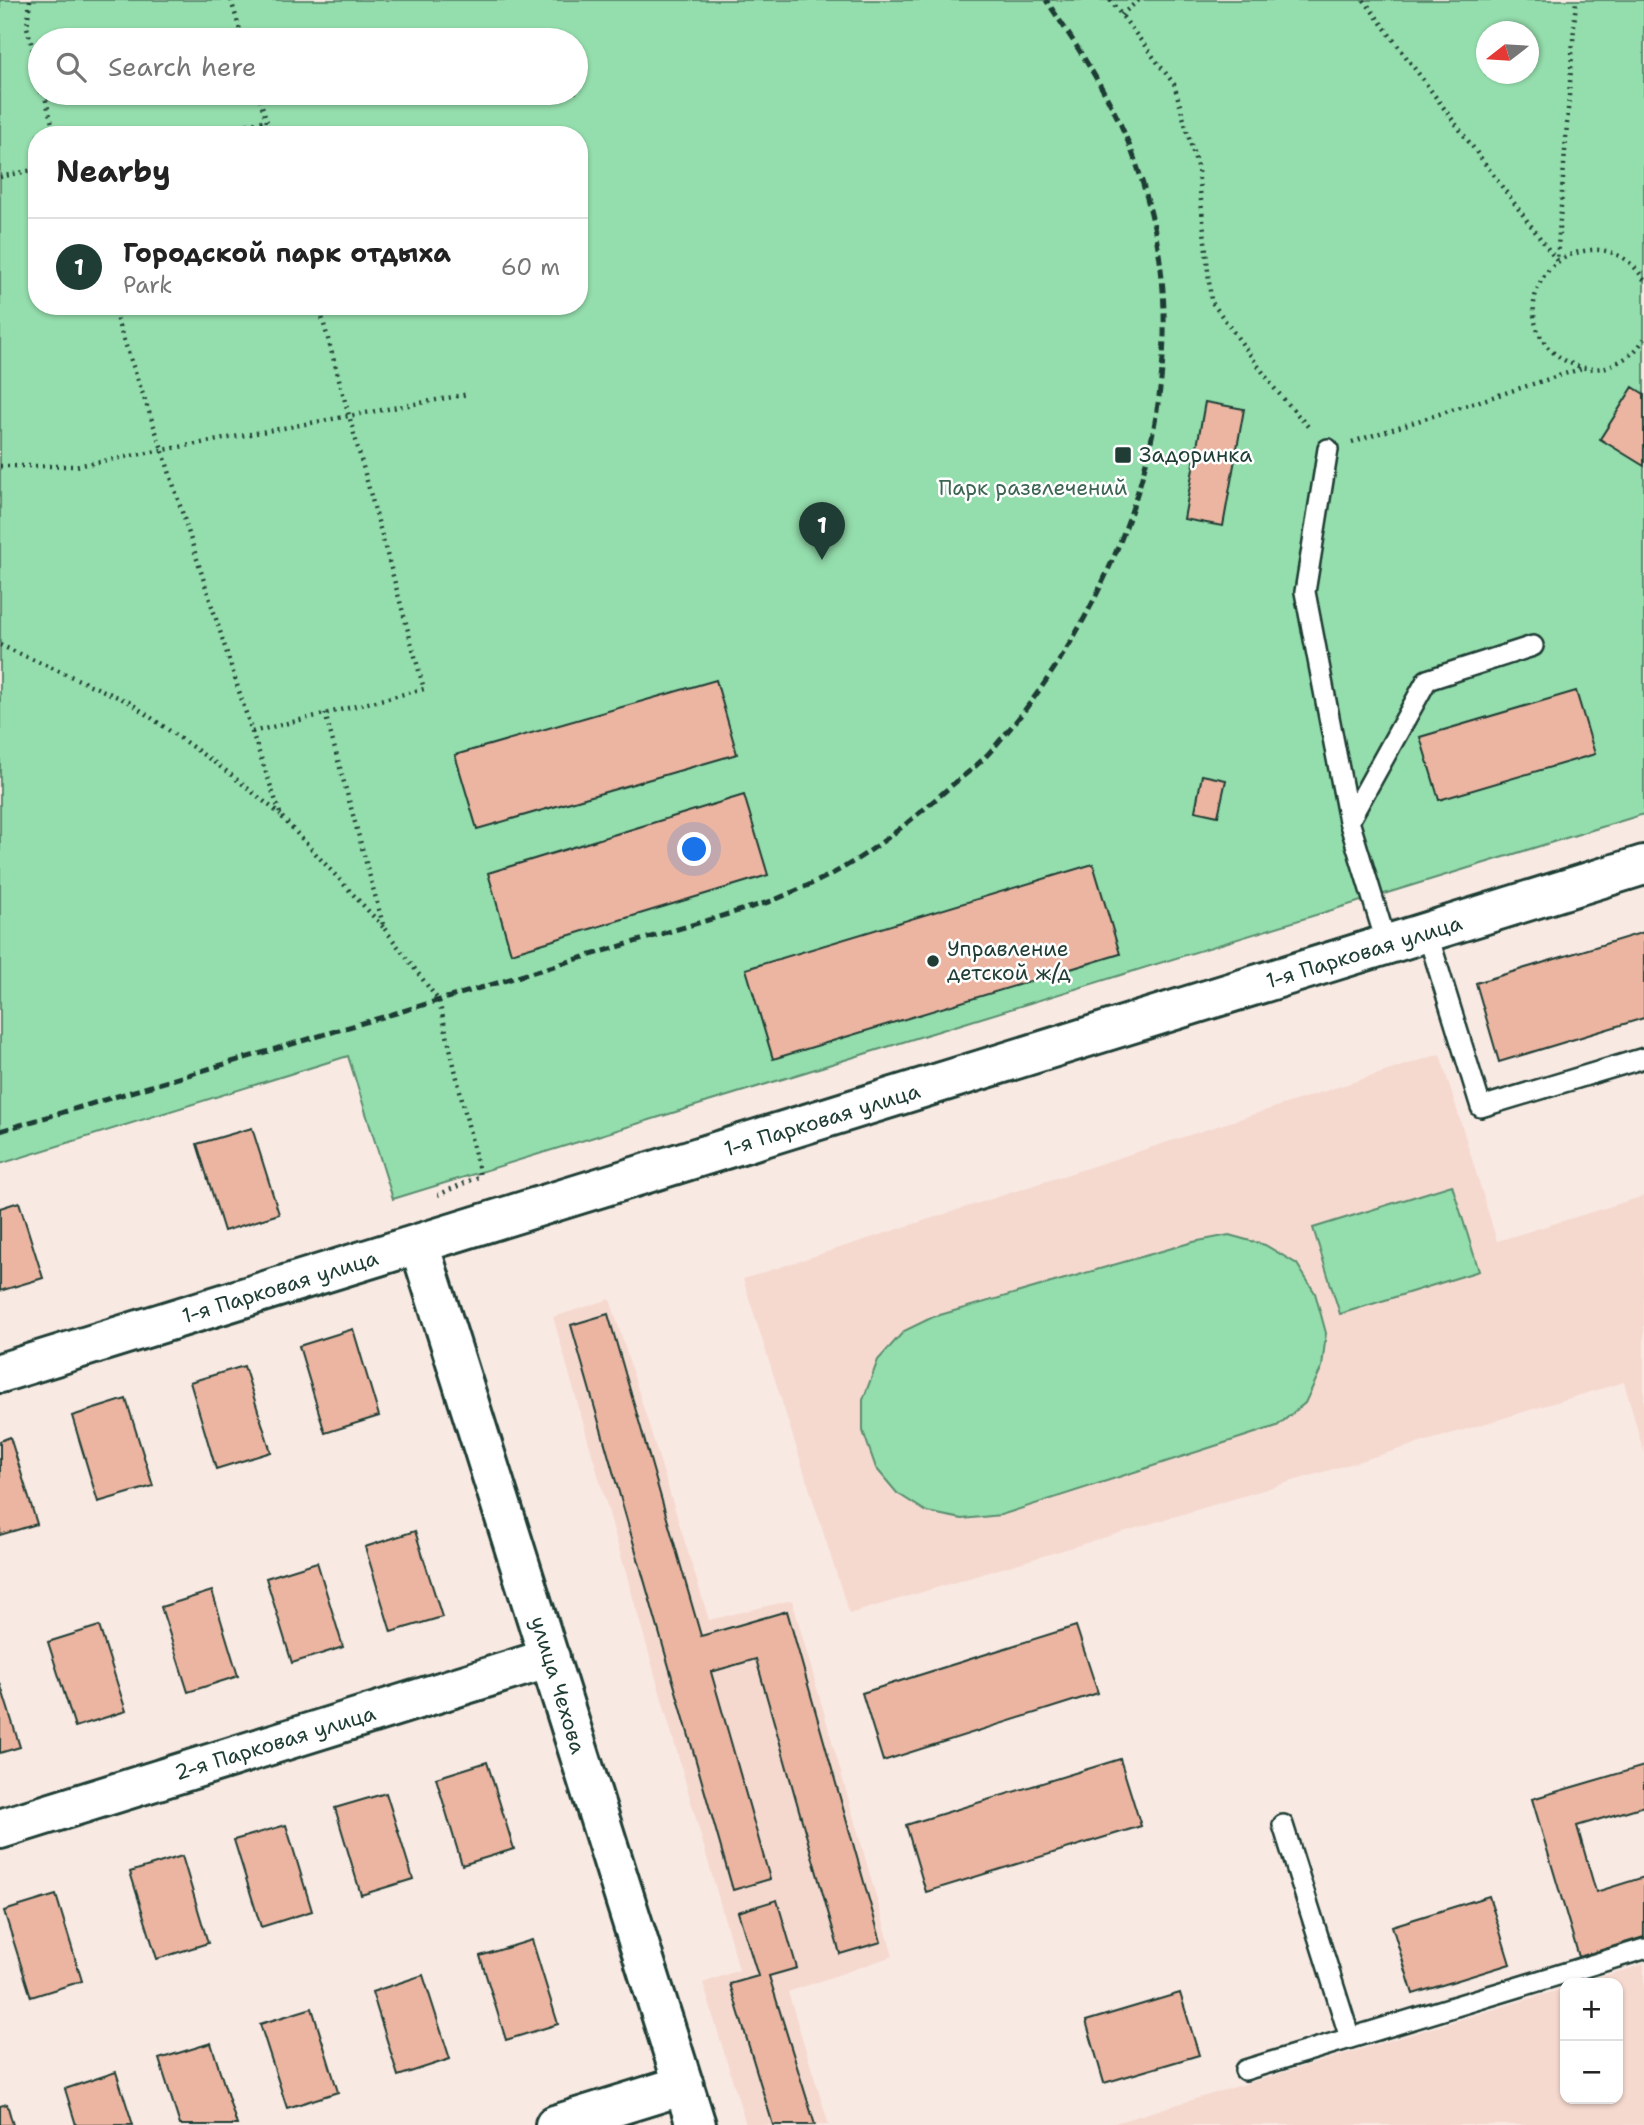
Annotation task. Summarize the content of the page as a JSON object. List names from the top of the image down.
{
  "streets": {
    "street": ["1-я Парковая улица", "улица Чехова", "2-я Парковая улица"]
  },
  "crossings": [
    ["1-я Парковая улица", "улица Чехова"],
    ["улица Чехова", "2-я Парковая улица"]
  ],
  "parks": ["Парк развлечений"],
  "places": {
    "transit": ["Задоринка"],
    "other": ["Управление детской ж/д"]
  },
  "north": "left",
  "page": {
    "search": "Search here",
    "heading": "Nearby",
    "list": [
      {
        "mark": "1",
        "name": "Городской парк отдыха",
        "note": "Park",
        "value": "60 m"
      }
    ],
    "pins": "1",
    "map_buttons": ["+", "−"]
  }
}
